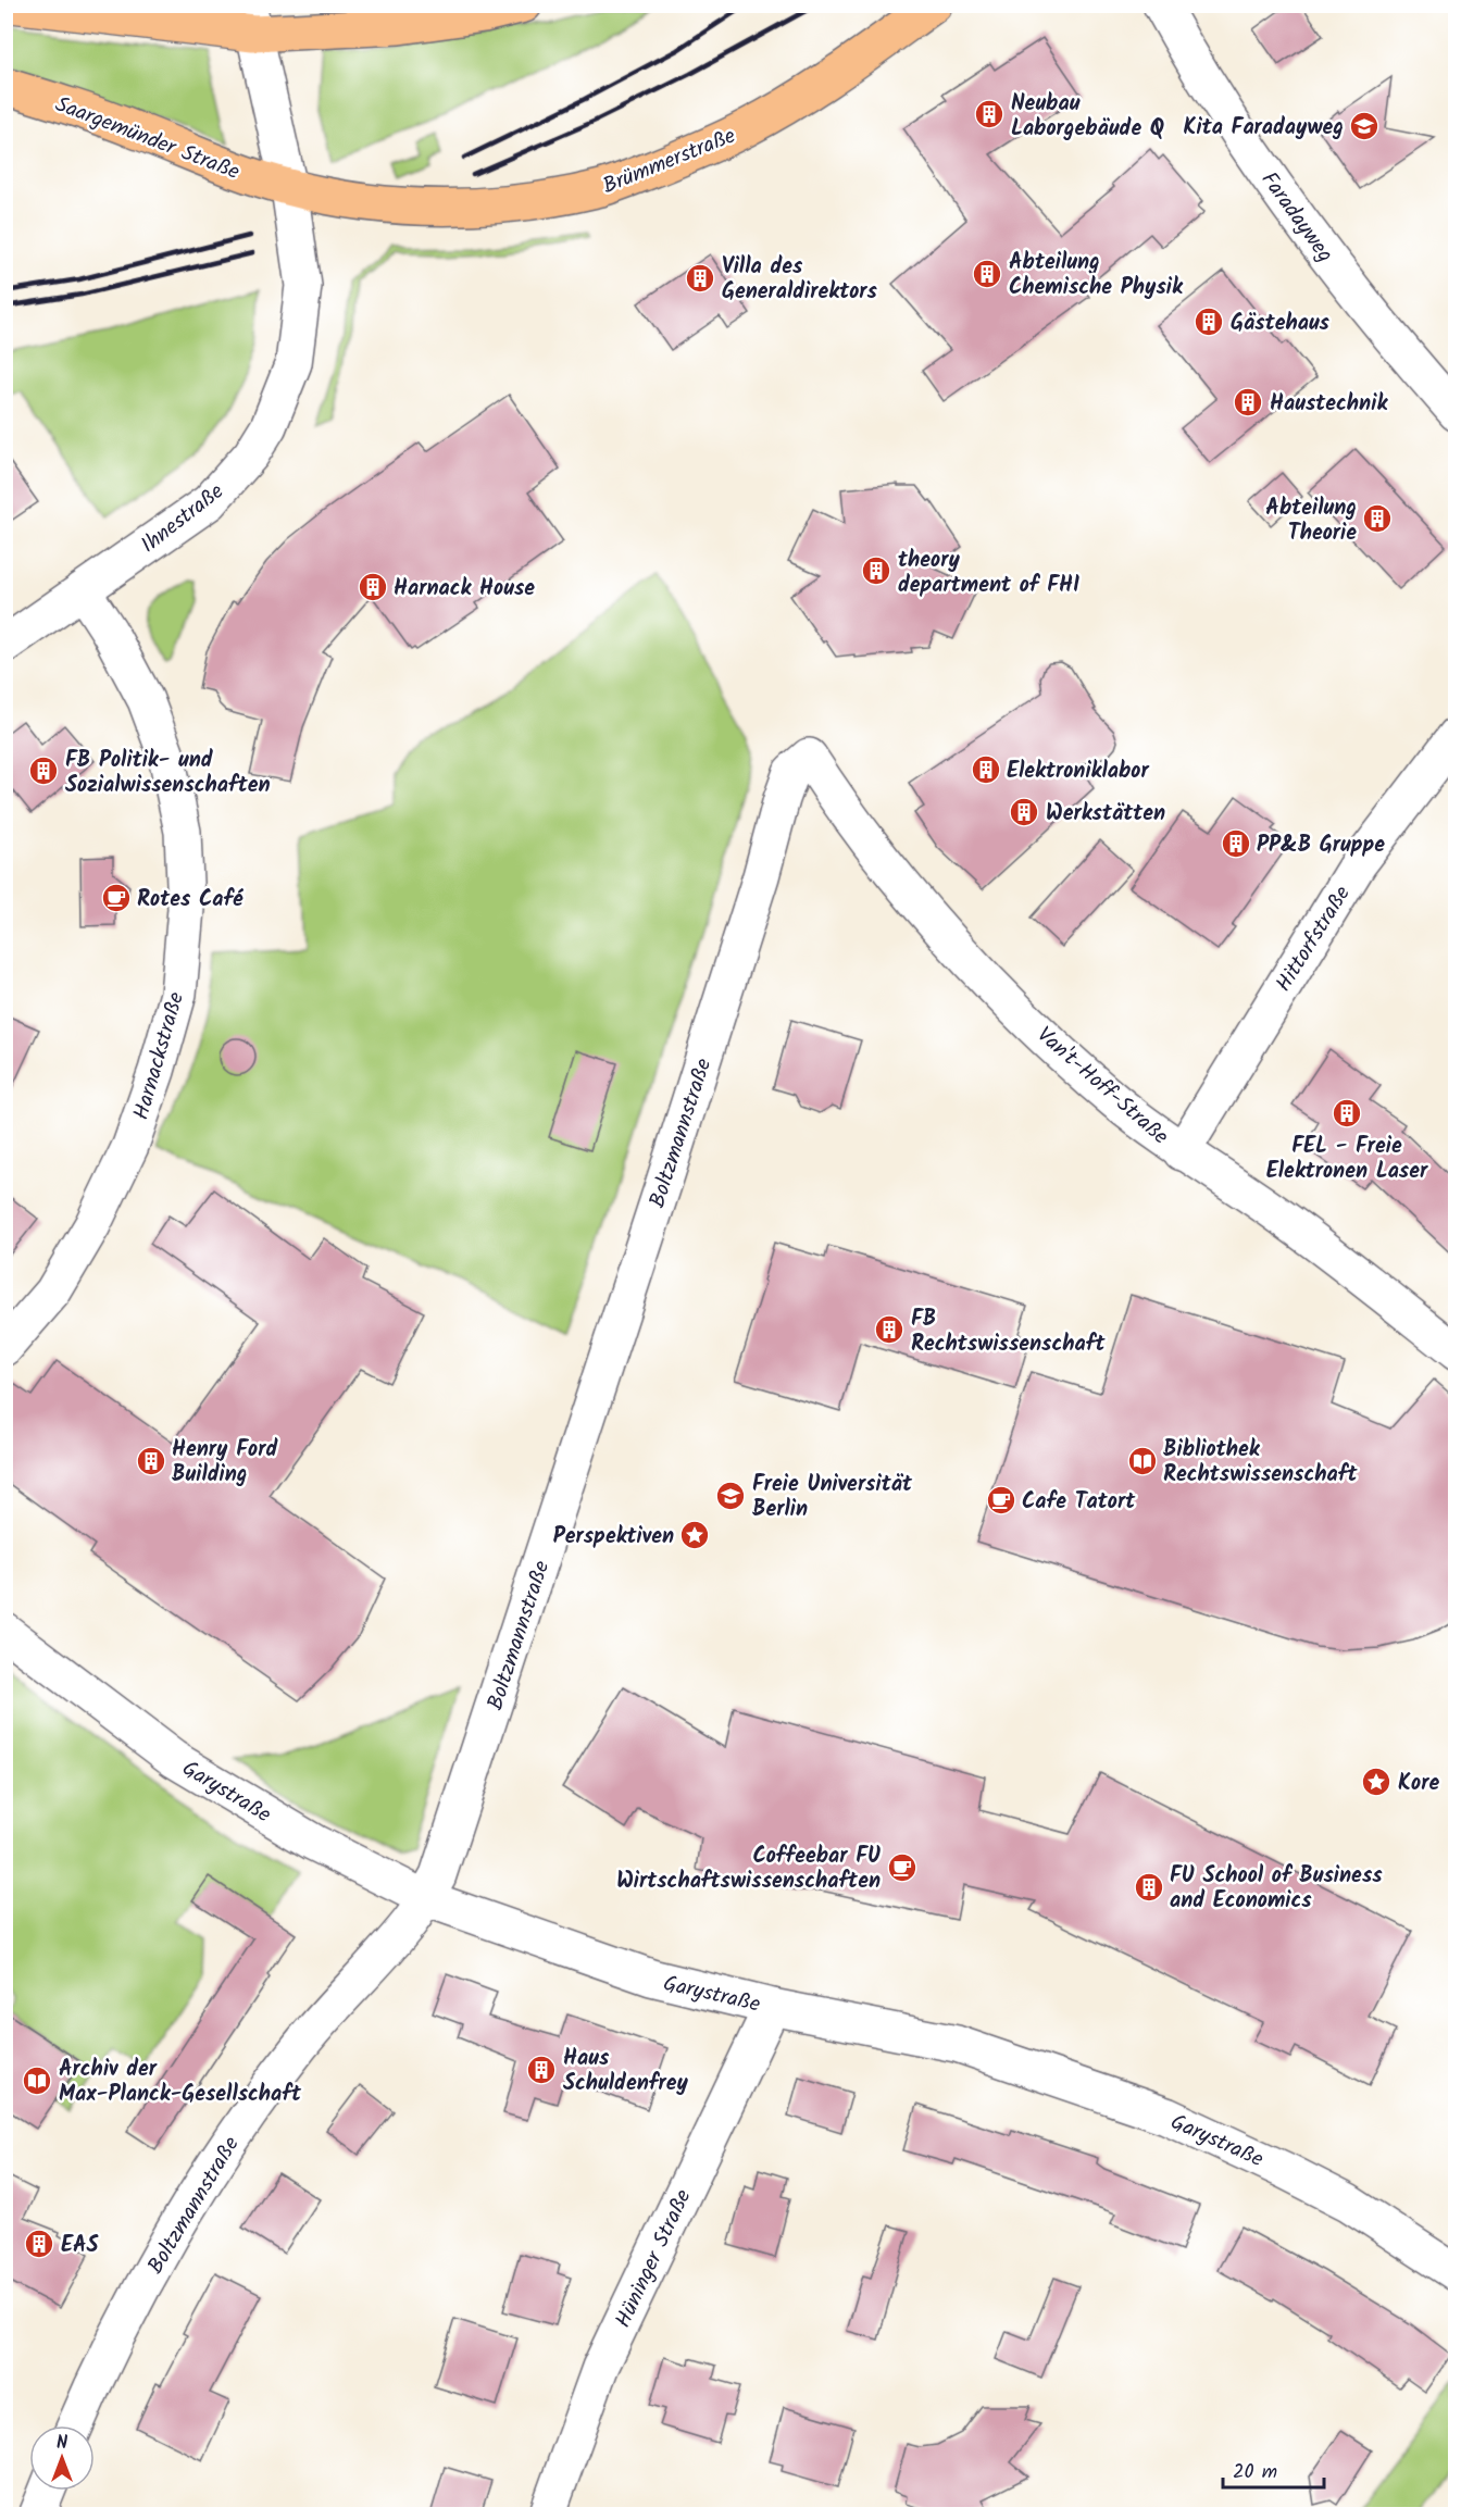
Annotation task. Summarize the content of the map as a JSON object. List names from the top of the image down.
{
  "streets": {
    "main road": ["Saargemünder Straße", "Brümmerstraße"],
    "street": [
      "Faradayweg",
      "Ihnestraße",
      "Hittorfstraße",
      "Harnackstraße",
      "Van't-Hoff-Straße",
      "Boltzmannstraße",
      "Garystraße",
      "Hüninger Straße"
    ]
  },
  "crossings": [
    ["Saargemünder Straße", "Brümmerstraße"],
    ["Saargemünder Straße", "Ihnestraße"],
    ["Brümmerstraße", "Ihnestraße"],
    ["Ihnestraße", "Harnackstraße"],
    ["Hittorfstraße", "Van't-Hoff-Straße"],
    ["Van't-Hoff-Straße", "Boltzmannstraße"],
    ["Boltzmannstraße", "Garystraße"],
    ["Garystraße", "Hüninger Straße"]
  ],
  "places": {
    "building": [
      "Neubau Laborgebäude Q",
      "Abteilung Chemische Physik",
      "Villa des Generaldirektors",
      "Gästehaus",
      "Haustechnik",
      "Abteilung Theorie",
      "theory department of FHI",
      "Harnack House",
      "Elektroniklabor",
      "FB Politik- und Sozialwissenschaften",
      "Werkstätten",
      "PP&B Gruppe",
      "FEL - Freie Elektronen Laser",
      "FB Rechtswissenschaft",
      "Henry Ford Building",
      "FU School of Business and Economics",
      "Haus Schuldenfrey",
      "EAS"
    ],
    "school or university": ["Kita Faradayweg", "Freie Universität Berlin"],
    "cafe": ["Rotes Café", "Cafe Tatort", "Coffeebar FU Wirtschaftswissenschaften"],
    "library": ["Bibliothek Rechtswissenschaft", "Archiv der Max-Planck-Gesellschaft"],
    "place": ["Perspektiven", "Kore"]
  },
  "scale_bar": "20 m",
  "north": "top"
}
